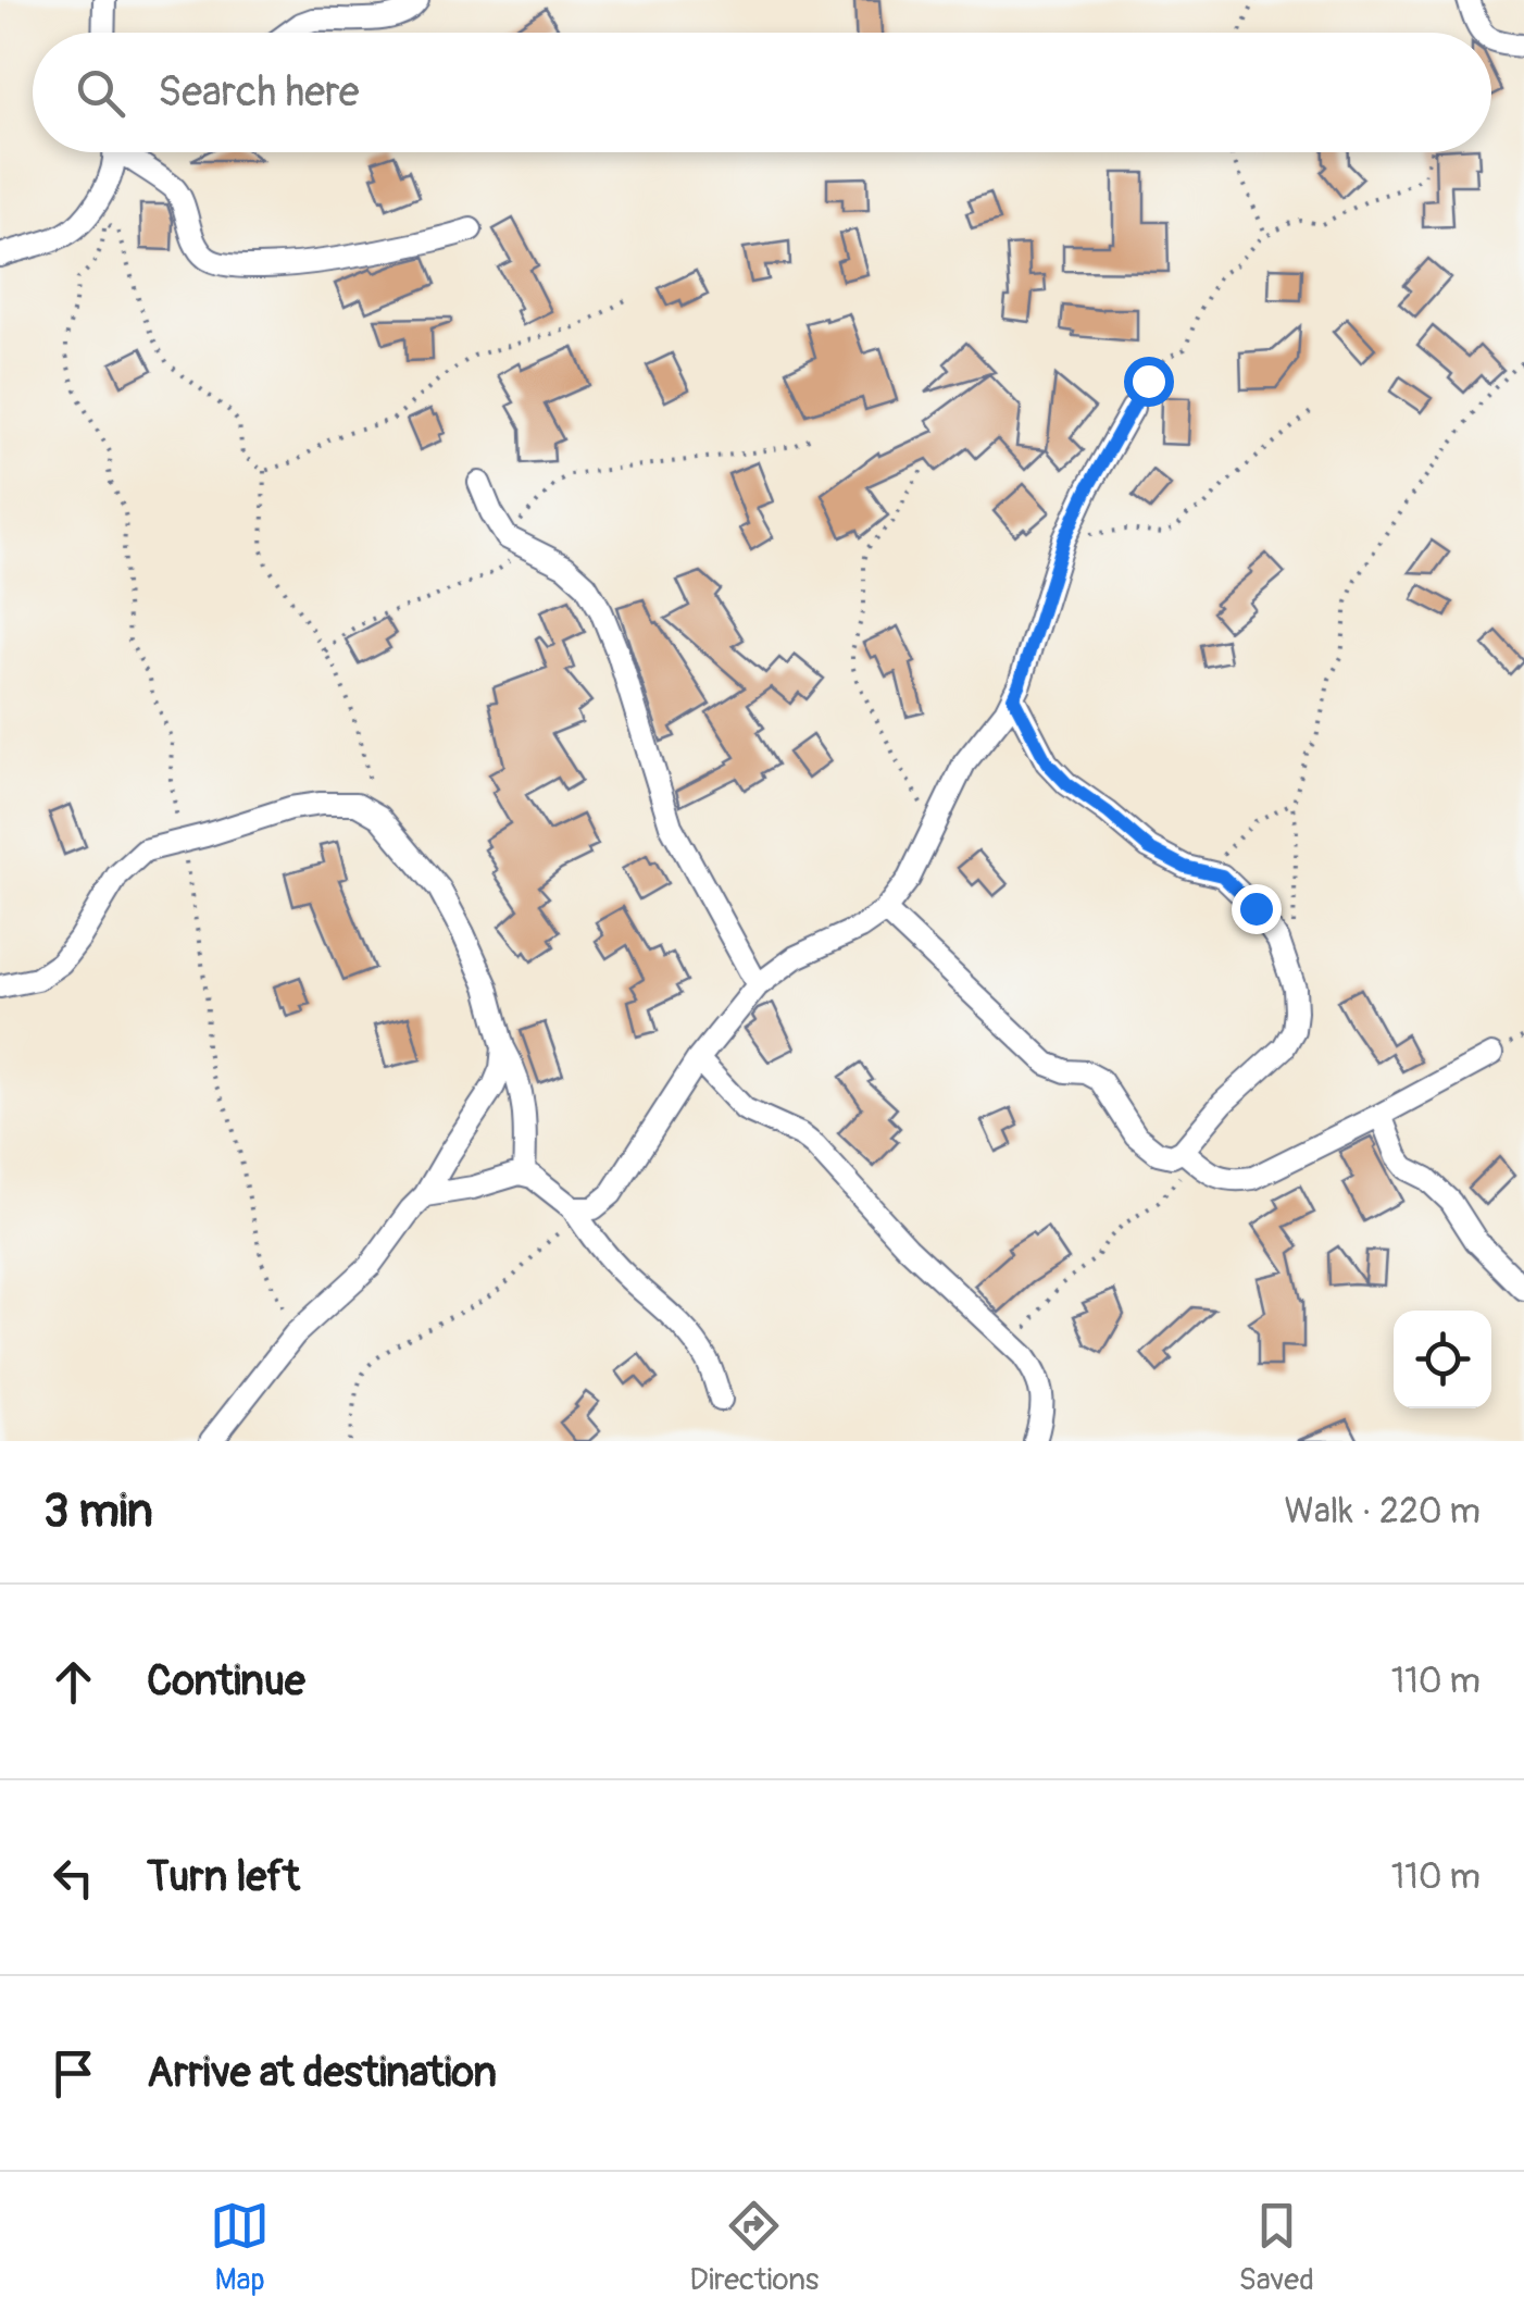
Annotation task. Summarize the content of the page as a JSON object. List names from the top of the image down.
{
  "page": {
    "search": "Search here",
    "heading": ["3 min", "Walk · 220 m"],
    "list": [
      ["Continue", "110 m"],
      ["Turn left", "110 m"],
      "Arrive at destination"
    ],
    "nav": ["Map", "Directions", "Saved"]
  }
}
